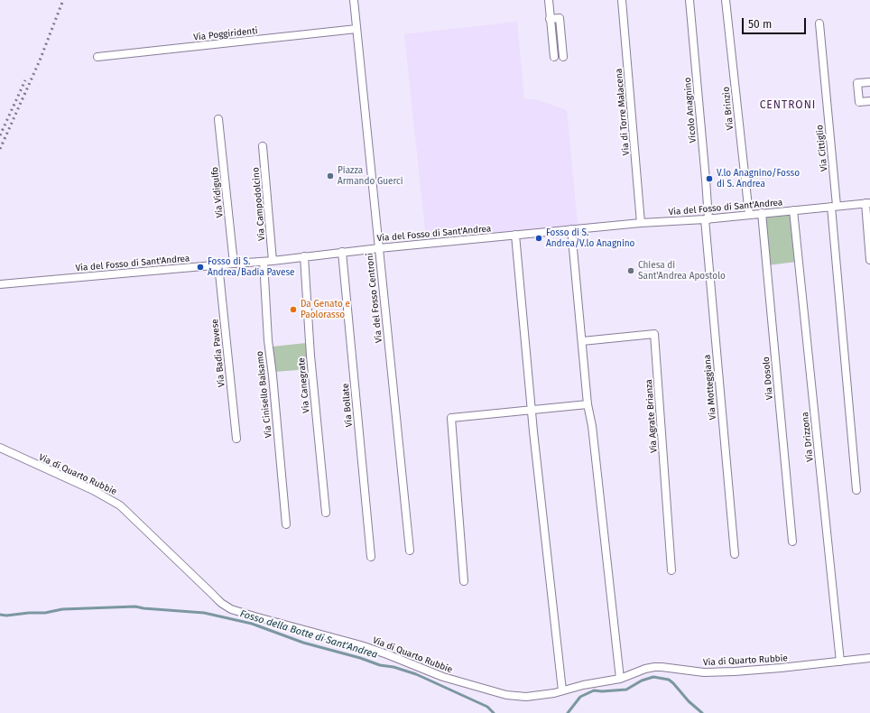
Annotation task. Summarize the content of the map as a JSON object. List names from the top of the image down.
{
  "streets": {
    "street": [
      "Via Poggiridenti",
      "Via Brinzio",
      "Vicolo Anagnino",
      "Via di Torre Malacena",
      "Via Cittiglio",
      "Via Vidigulfo",
      "Via Campodolcino",
      "Via del Fosso di Sant'Andrea",
      "Via del Fosso Centroni",
      "Via Badia Pavese",
      "Via Dosolo",
      "Via Canegrate",
      "Via Motteggiana",
      "Via Cinisello Balsamo",
      "Via Bollate",
      "Via Agrate Brianza",
      "Via Drizzona",
      "Via di Quarto Rubbie"
    ]
  },
  "crossings": [
    ["Via Poggiridenti", "Via del Fosso Centroni"],
    ["Via Brinzio", "Via del Fosso di Sant'Andrea"],
    ["Vicolo Anagnino", "Via del Fosso di Sant'Andrea"],
    ["Vicolo Anagnino", "Via Motteggiana"],
    ["Via di Torre Malacena", "Via del Fosso di Sant'Andrea"],
    ["Via Cittiglio", "Via del Fosso di Sant'Andrea"],
    ["Via Vidigulfo", "Via del Fosso di Sant'Andrea"],
    ["Via Campodolcino", "Via del Fosso di Sant'Andrea"],
    ["Via del Fosso di Sant'Andrea", "Via del Fosso Centroni"],
    ["Via del Fosso di Sant'Andrea", "Via Badia Pavese"],
    ["Via del Fosso di Sant'Andrea", "Via Dosolo"],
    ["Via del Fosso di Sant'Andrea", "Via Canegrate"],
    ["Via del Fosso di Sant'Andrea", "Via Motteggiana"],
    ["Via del Fosso di Sant'Andrea", "Via Cinisello Balsamo"],
    ["Via del Fosso di Sant'Andrea", "Via Bollate"],
    ["Via del Fosso di Sant'Andrea", "Via Drizzona"],
    ["Via Drizzona", "Via di Quarto Rubbie"]
  ],
  "districts": ["CENTRONI"],
  "water": ["Fosso della Botte di Sant'Andrea"],
  "places": [
    "Piazza Armando Guerci",
    "V.lo Anagnino/Fosso di S. Andrea",
    "Fosso di S. Andrea/V.lo Anagnino",
    "Fosso di S. Andrea/Badia Pavese",
    "Chiesa di Sant'Andrea Apostolo",
    "Da Genato e Paolorasso"
  ],
  "scale_bar": "50 m"
}
